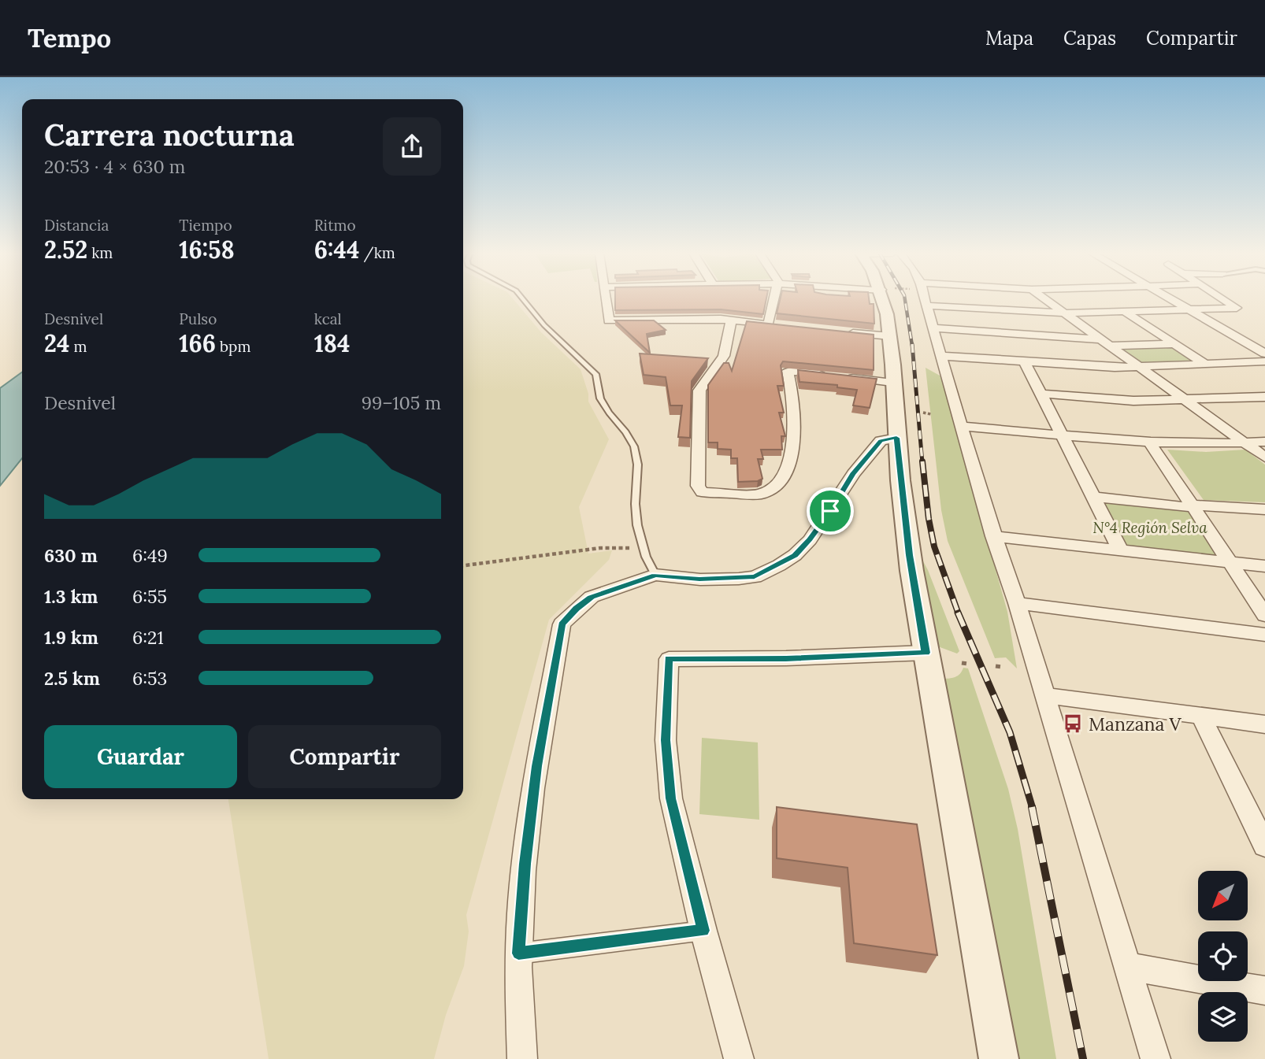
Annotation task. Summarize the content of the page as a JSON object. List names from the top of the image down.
{
  "parks": ["N°4 Región Selva"],
  "places": {
    "bus stop": ["Manzana V"]
  },
  "north": "bottom left",
  "page": {
    "header": "Tempo",
    "nav": ["Mapa", "Capas", "Compartir"],
    "heading": ["Carrera nocturna", "20:53 · 4 × 630 m"],
    "stats": [
      ["Distancia", "2.52 km"],
      ["Tiempo", "16:58"],
      ["Ritmo", "6:44 /km"],
      ["Desnivel", "24 m"],
      ["Pulso", "166 bpm"],
      ["kcal", "184"]
    ],
    "chart": ["Desnivel", "99–105 m"],
    "list": [
      {
        "name": "630 m",
        "note": "6:49"
      },
      {
        "name": "1.3 km",
        "note": "6:55"
      },
      {
        "name": "1.9 km",
        "note": "6:21"
      },
      {
        "name": "2.5 km",
        "note": "6:53"
      }
    ],
    "buttons": ["Guardar", "Compartir"]
  }
}
